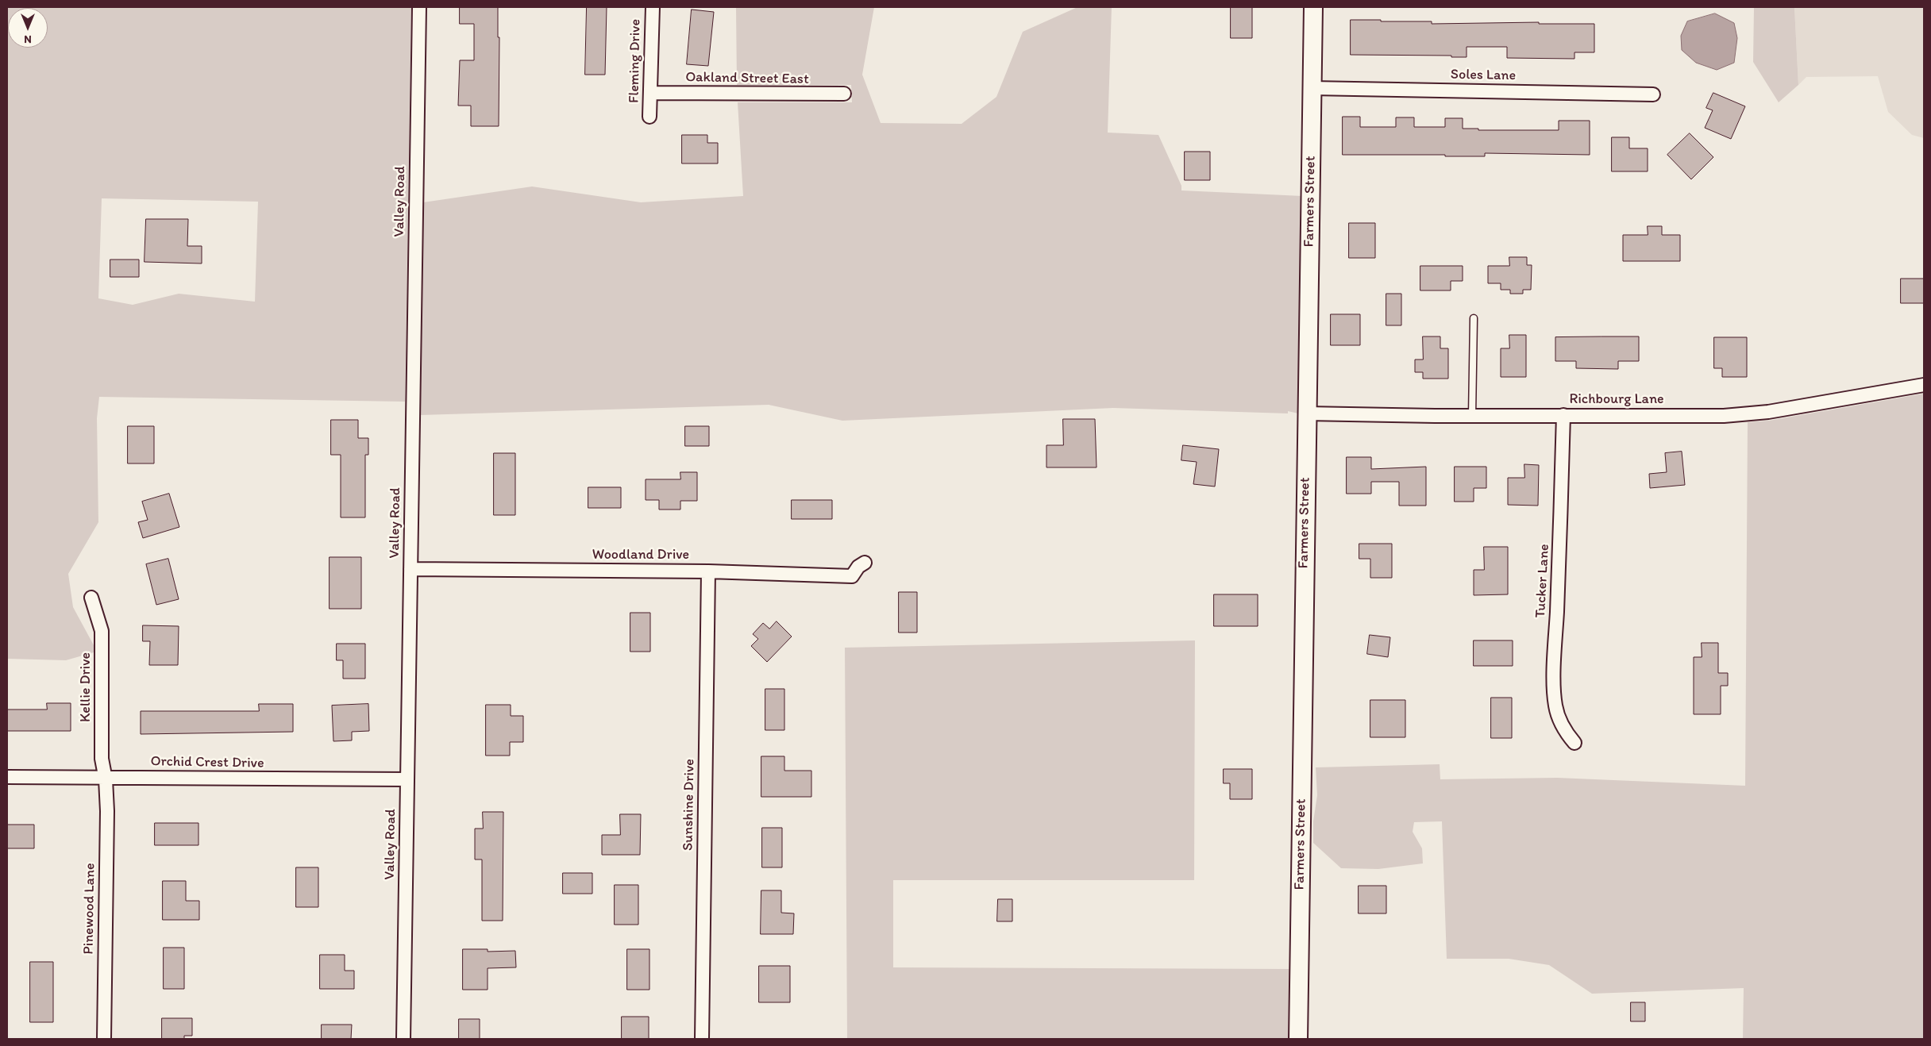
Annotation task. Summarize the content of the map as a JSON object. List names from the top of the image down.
{
  "streets": {
    "street": [
      "Fleming Drive",
      "Soles Lane",
      "Oakland Street East",
      "Valley Road",
      "Farmers Street",
      "Richbourg Lane",
      "Woodland Drive",
      "Tucker Lane",
      "Kellie Drive",
      "Orchid Crest Drive",
      "Sunshine Drive",
      "Pinewood Lane"
    ]
  },
  "crossings": [
    ["Fleming Drive", "Oakland Street East"],
    ["Soles Lane", "Farmers Street"],
    ["Valley Road", "Woodland Drive"],
    ["Valley Road", "Orchid Crest Drive"],
    ["Farmers Street", "Richbourg Lane"],
    ["Richbourg Lane", "Tucker Lane"],
    ["Woodland Drive", "Sunshine Drive"],
    ["Kellie Drive", "Orchid Crest Drive"],
    ["Kellie Drive", "Pinewood Lane"],
    ["Orchid Crest Drive", "Pinewood Lane"]
  ],
  "north": "bottom"
}
